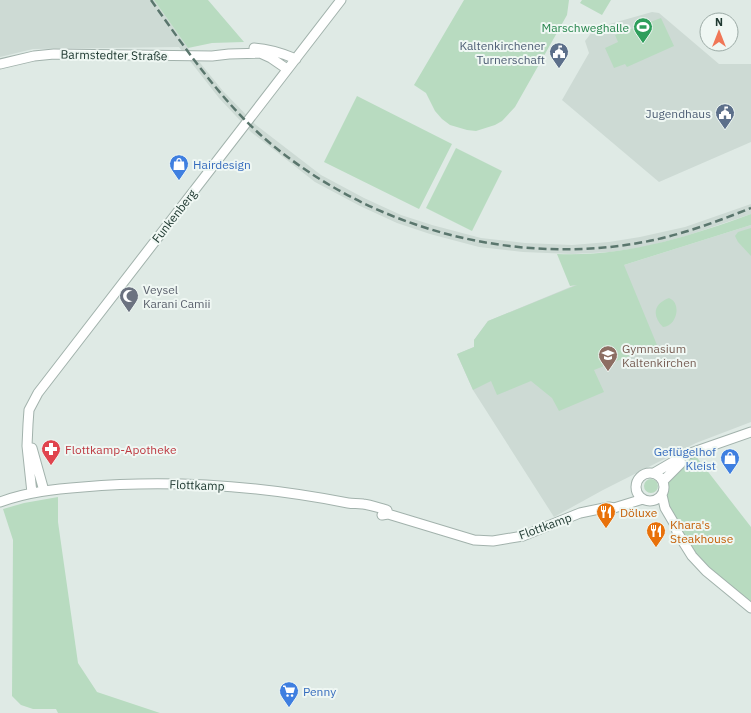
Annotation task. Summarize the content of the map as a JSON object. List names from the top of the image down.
{
  "streets": {
    "street": ["Barmstedter Straße", "Funkenberg", "Flottkamp"]
  },
  "crossings": [
    ["Barmstedter Straße", "Funkenberg"],
    ["Funkenberg", "Flottkamp"]
  ],
  "places": {
    "sports": ["Marschweghalle"],
    "public building": ["Kaltenkirchener Turnerschaft", "Jugendhaus"],
    "shop": ["Hairdesign", "Geflügelhof Kleist"],
    "mosque": ["Veysel Karani Camii"],
    "school or university": ["Gymnasium Kaltenkirchen"],
    "pharmacy": ["Flottkamp-Apotheke"],
    "restaurant": ["Döluxe", "Khara's Steakhouse"],
    "supermarket": ["Penny"]
  },
  "north": "top"
}
